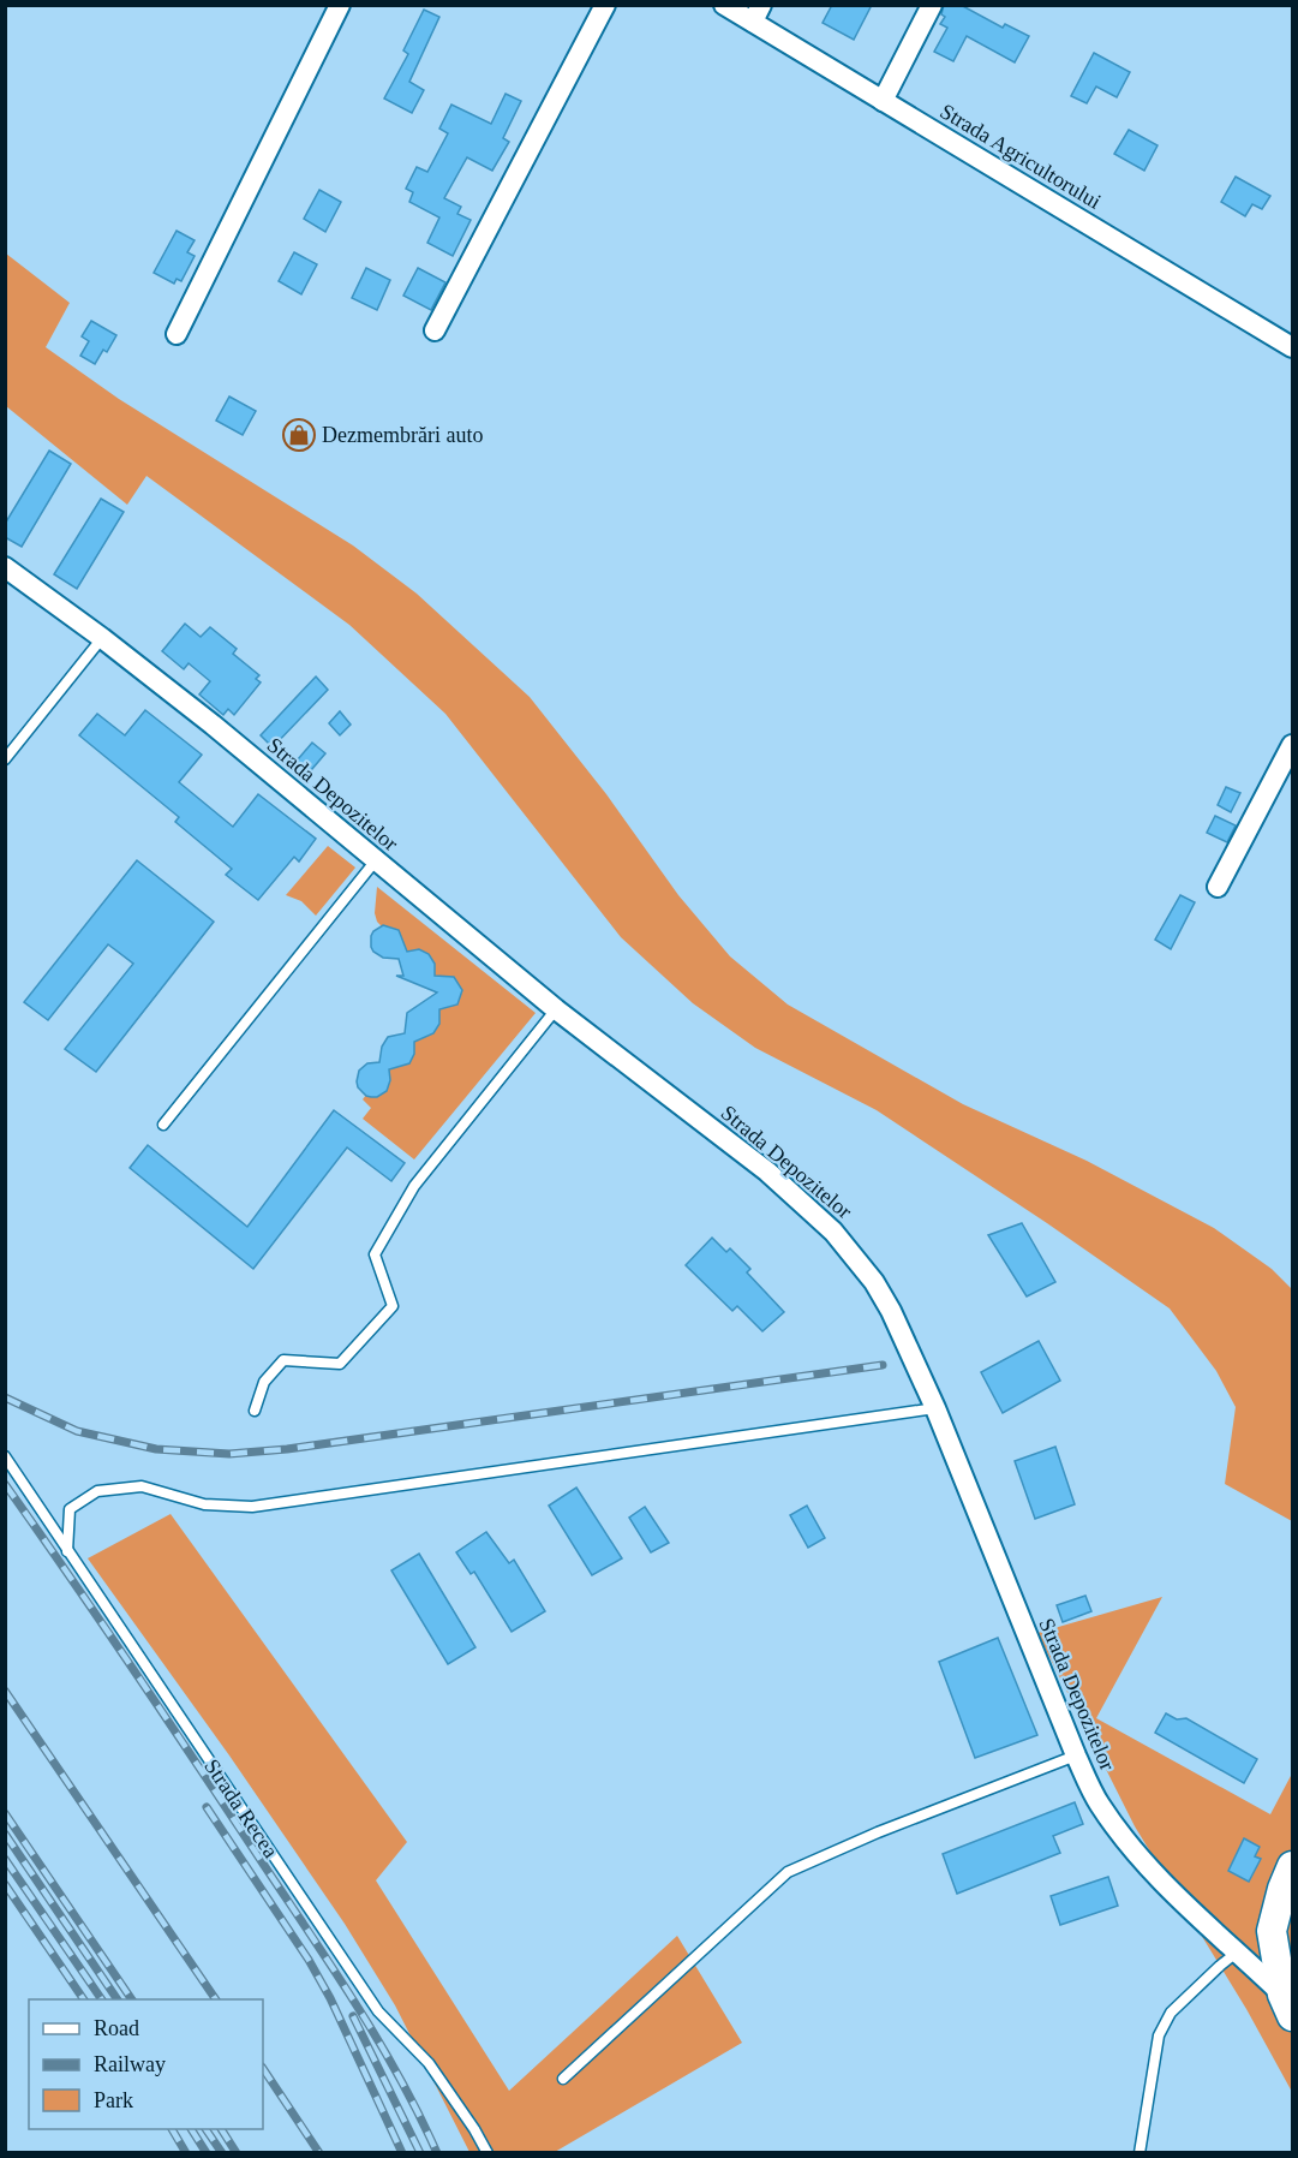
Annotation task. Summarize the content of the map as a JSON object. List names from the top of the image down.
{
  "streets": {
    "street": ["Strada Agricultorului", "Strada Depozitelor"],
    "lane": ["Strada Recea"]
  },
  "places": {
    "shop": ["Dezmembrări auto"]
  },
  "legend": ["Road", "Railway", "Park"]
}
